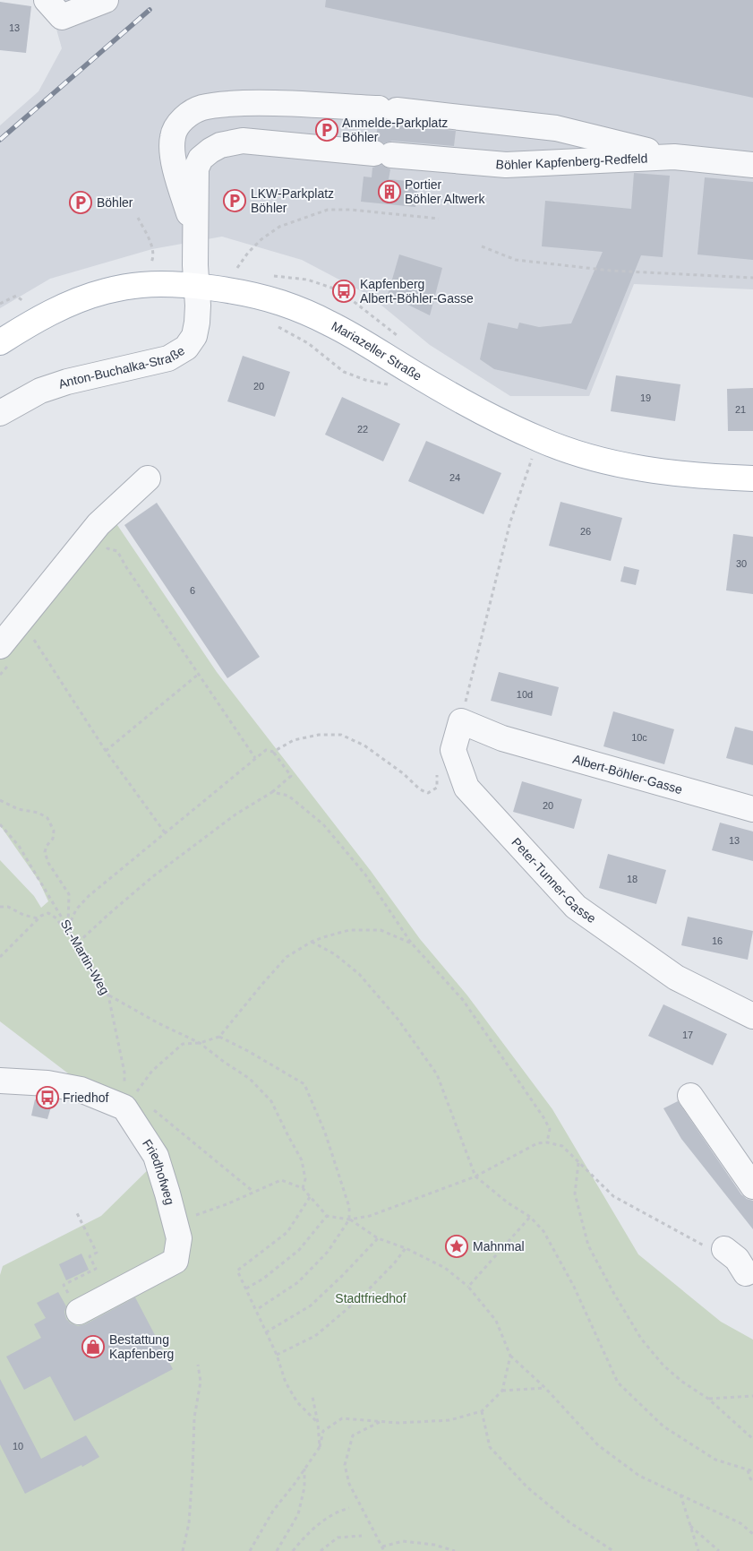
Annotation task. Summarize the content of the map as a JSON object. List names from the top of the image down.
{
  "streets": {
    "main road": ["Mariazeller Straße"],
    "street": [
      "Böhler Kapfenberg-Redfeld",
      "Anton-Buchalka-Straße",
      "Albert-Böhler-Gasse",
      "Peter-Tunner-Gasse",
      "Friedhofweg"
    ],
    "path": ["St.-Martin-Weg"]
  },
  "crossings": [
    ["Böhler Kapfenberg-Redfeld", "Mariazeller Straße"],
    ["Böhler Kapfenberg-Redfeld", "Anton-Buchalka-Straße"],
    ["Mariazeller Straße", "Anton-Buchalka-Straße"],
    ["Albert-Böhler-Gasse", "Peter-Tunner-Gasse"],
    ["St.-Martin-Weg", "Friedhofweg"]
  ],
  "parks": ["Stadtfriedhof"],
  "places": {
    "parking": ["Anmelde-Parkplatz Böhler", "LKW-Parkplatz Böhler", "Böhler"],
    "building": ["Portier Böhler Altwerk"],
    "bus stop": ["Kapfenberg Albert-Böhler-Gasse", "Friedhof"],
    "place": ["Mahnmal"],
    "shop": ["Bestattung Kapfenberg"]
  },
  "house_numbers": [
    "13",
    "20",
    "19",
    "21",
    "22",
    "24",
    "26",
    "30",
    "6",
    "10d",
    "10c",
    "20",
    "13",
    "18",
    "16",
    "17",
    "10"
  ]
}
